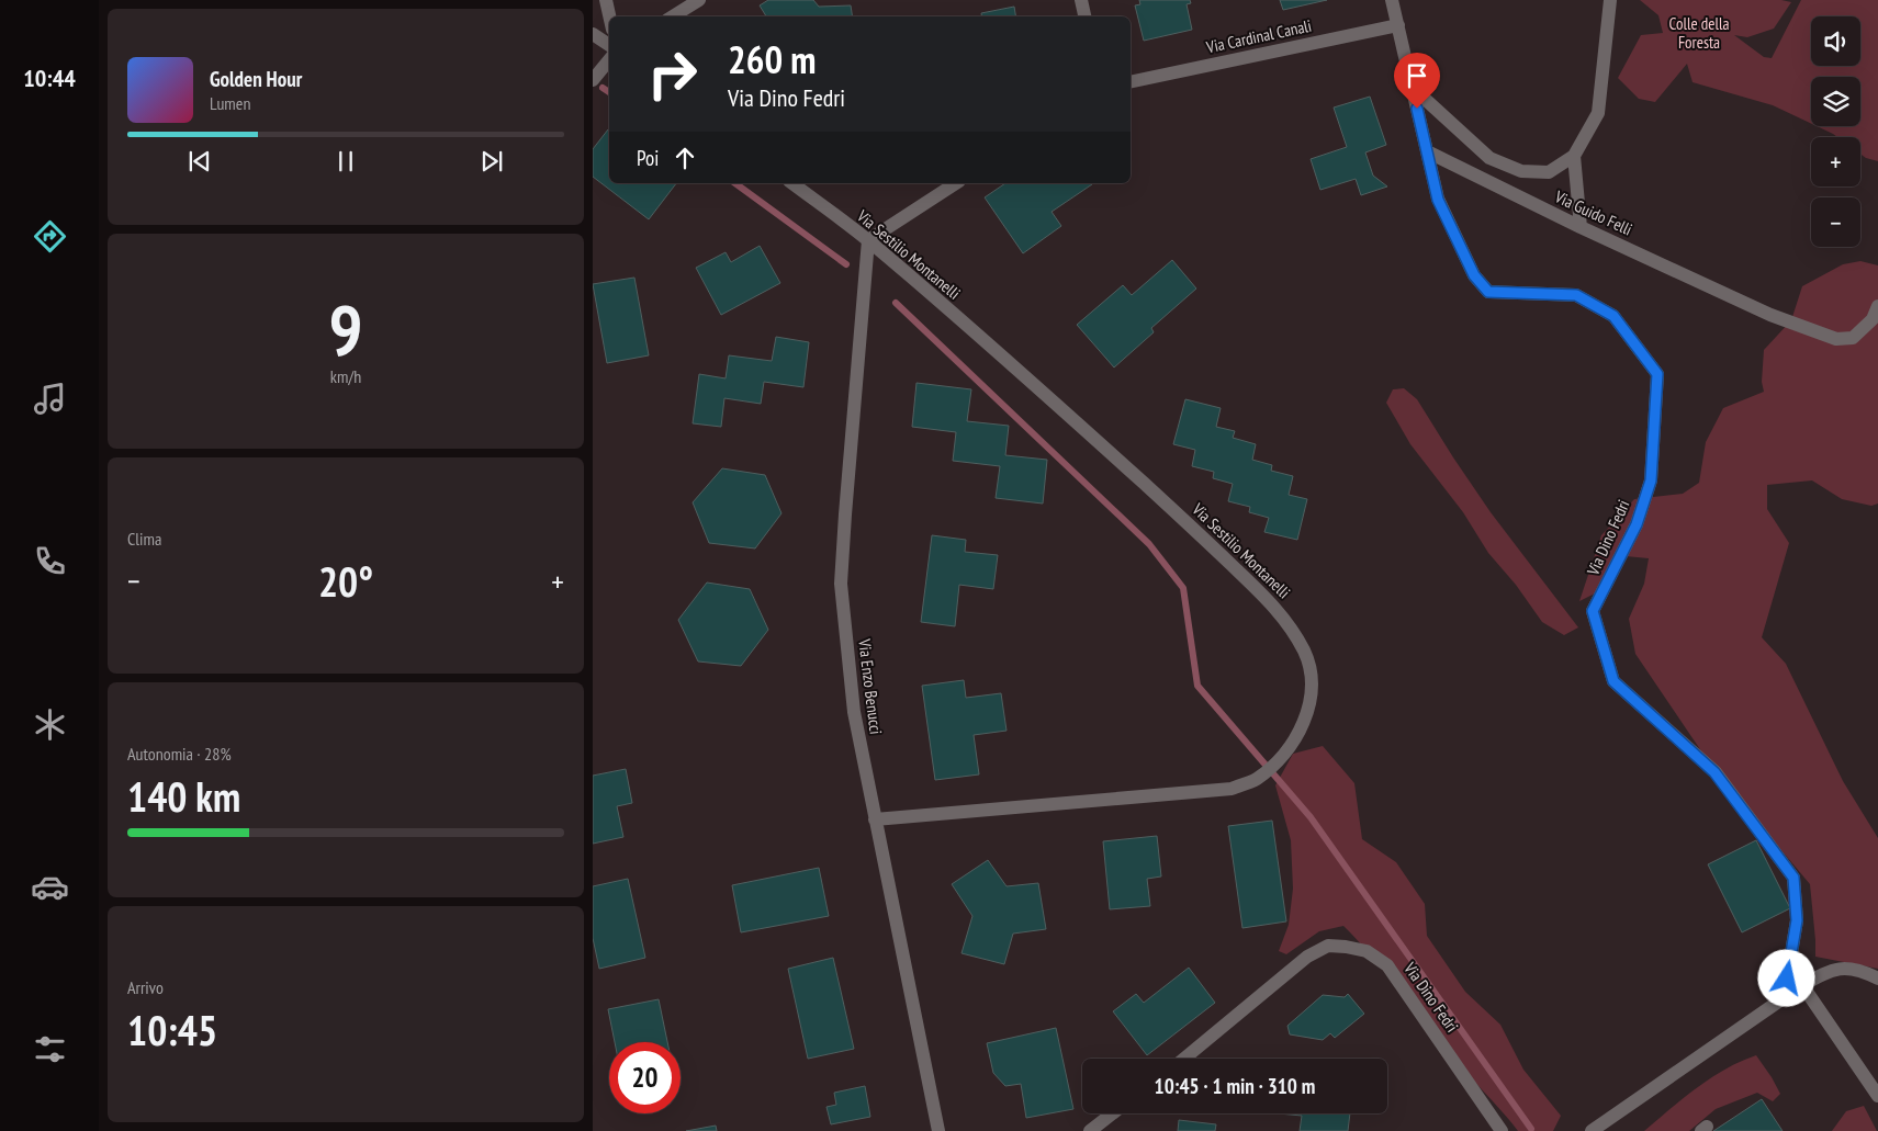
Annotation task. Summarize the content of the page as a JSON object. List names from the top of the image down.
{
  "streets": {
    "street": [
      "Via Cardinal Canali",
      "Via Guido Felli",
      "Via Sestilio Montanelli",
      "Via Dino Fedri",
      "Via Enzo Benucci"
    ]
  },
  "crossings": [
    ["Via Guido Felli", "Via Dino Fedri"],
    ["Via Sestilio Montanelli", "Via Enzo Benucci"]
  ],
  "parks": ["Colle della Foresta"],
  "page": {
    "tabs": "10:44",
    "map_buttons": ["+", "−"],
    "turn": ["260 m", "Via Dino Fedri"],
    "song": ["Golden Hour", "Lumen"],
    "then": "Poi",
    "tile": [
      ["9", "km/h"],
      "Clima",
      ["Autonomia · 28%", "140 km"],
      ["Arrivo", "10:45"]
    ],
    "heat": ["−", "20°", "+"],
    "limit": "20",
    "trip": "10:45 · 1 min · 310 m"
  }
}
